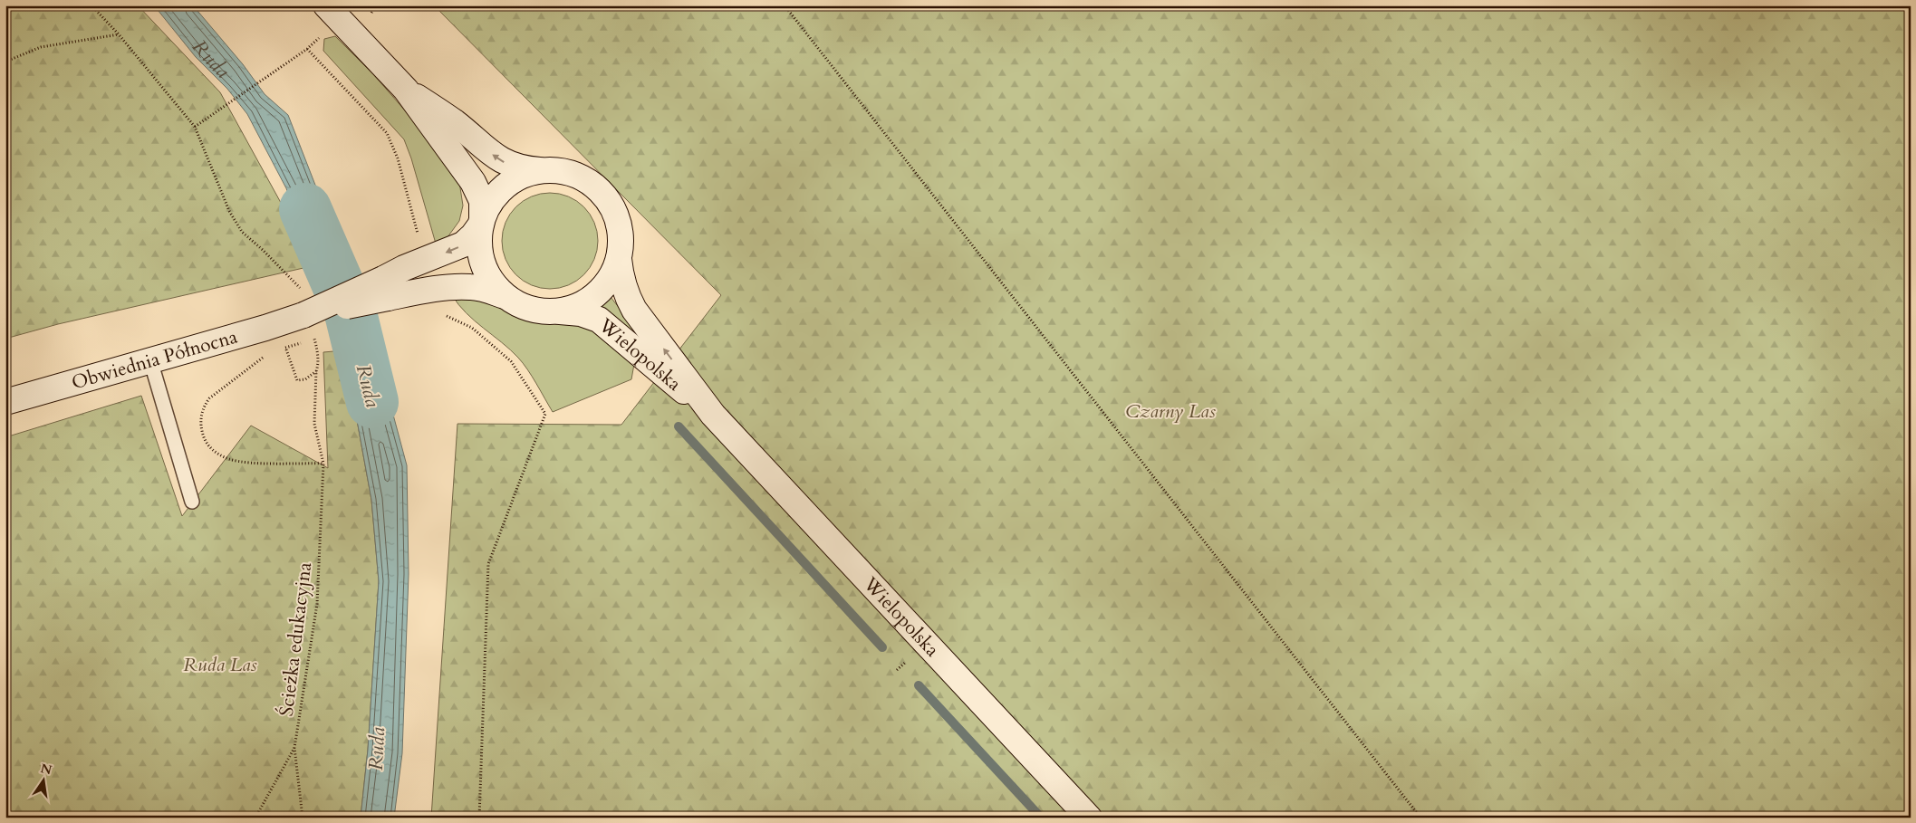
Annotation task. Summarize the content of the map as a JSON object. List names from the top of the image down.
{
  "streets": {
    "main road": ["Wielopolska", "Obwiednia Północna"],
    "path": ["Ścieżka edukacyjna"]
  },
  "crossings": [
    ["Wielopolska", "Obwiednia Północna"]
  ],
  "water": ["Ruda"],
  "parks": ["Czarny Las", "Ruda Las"],
  "north": "top"
}
